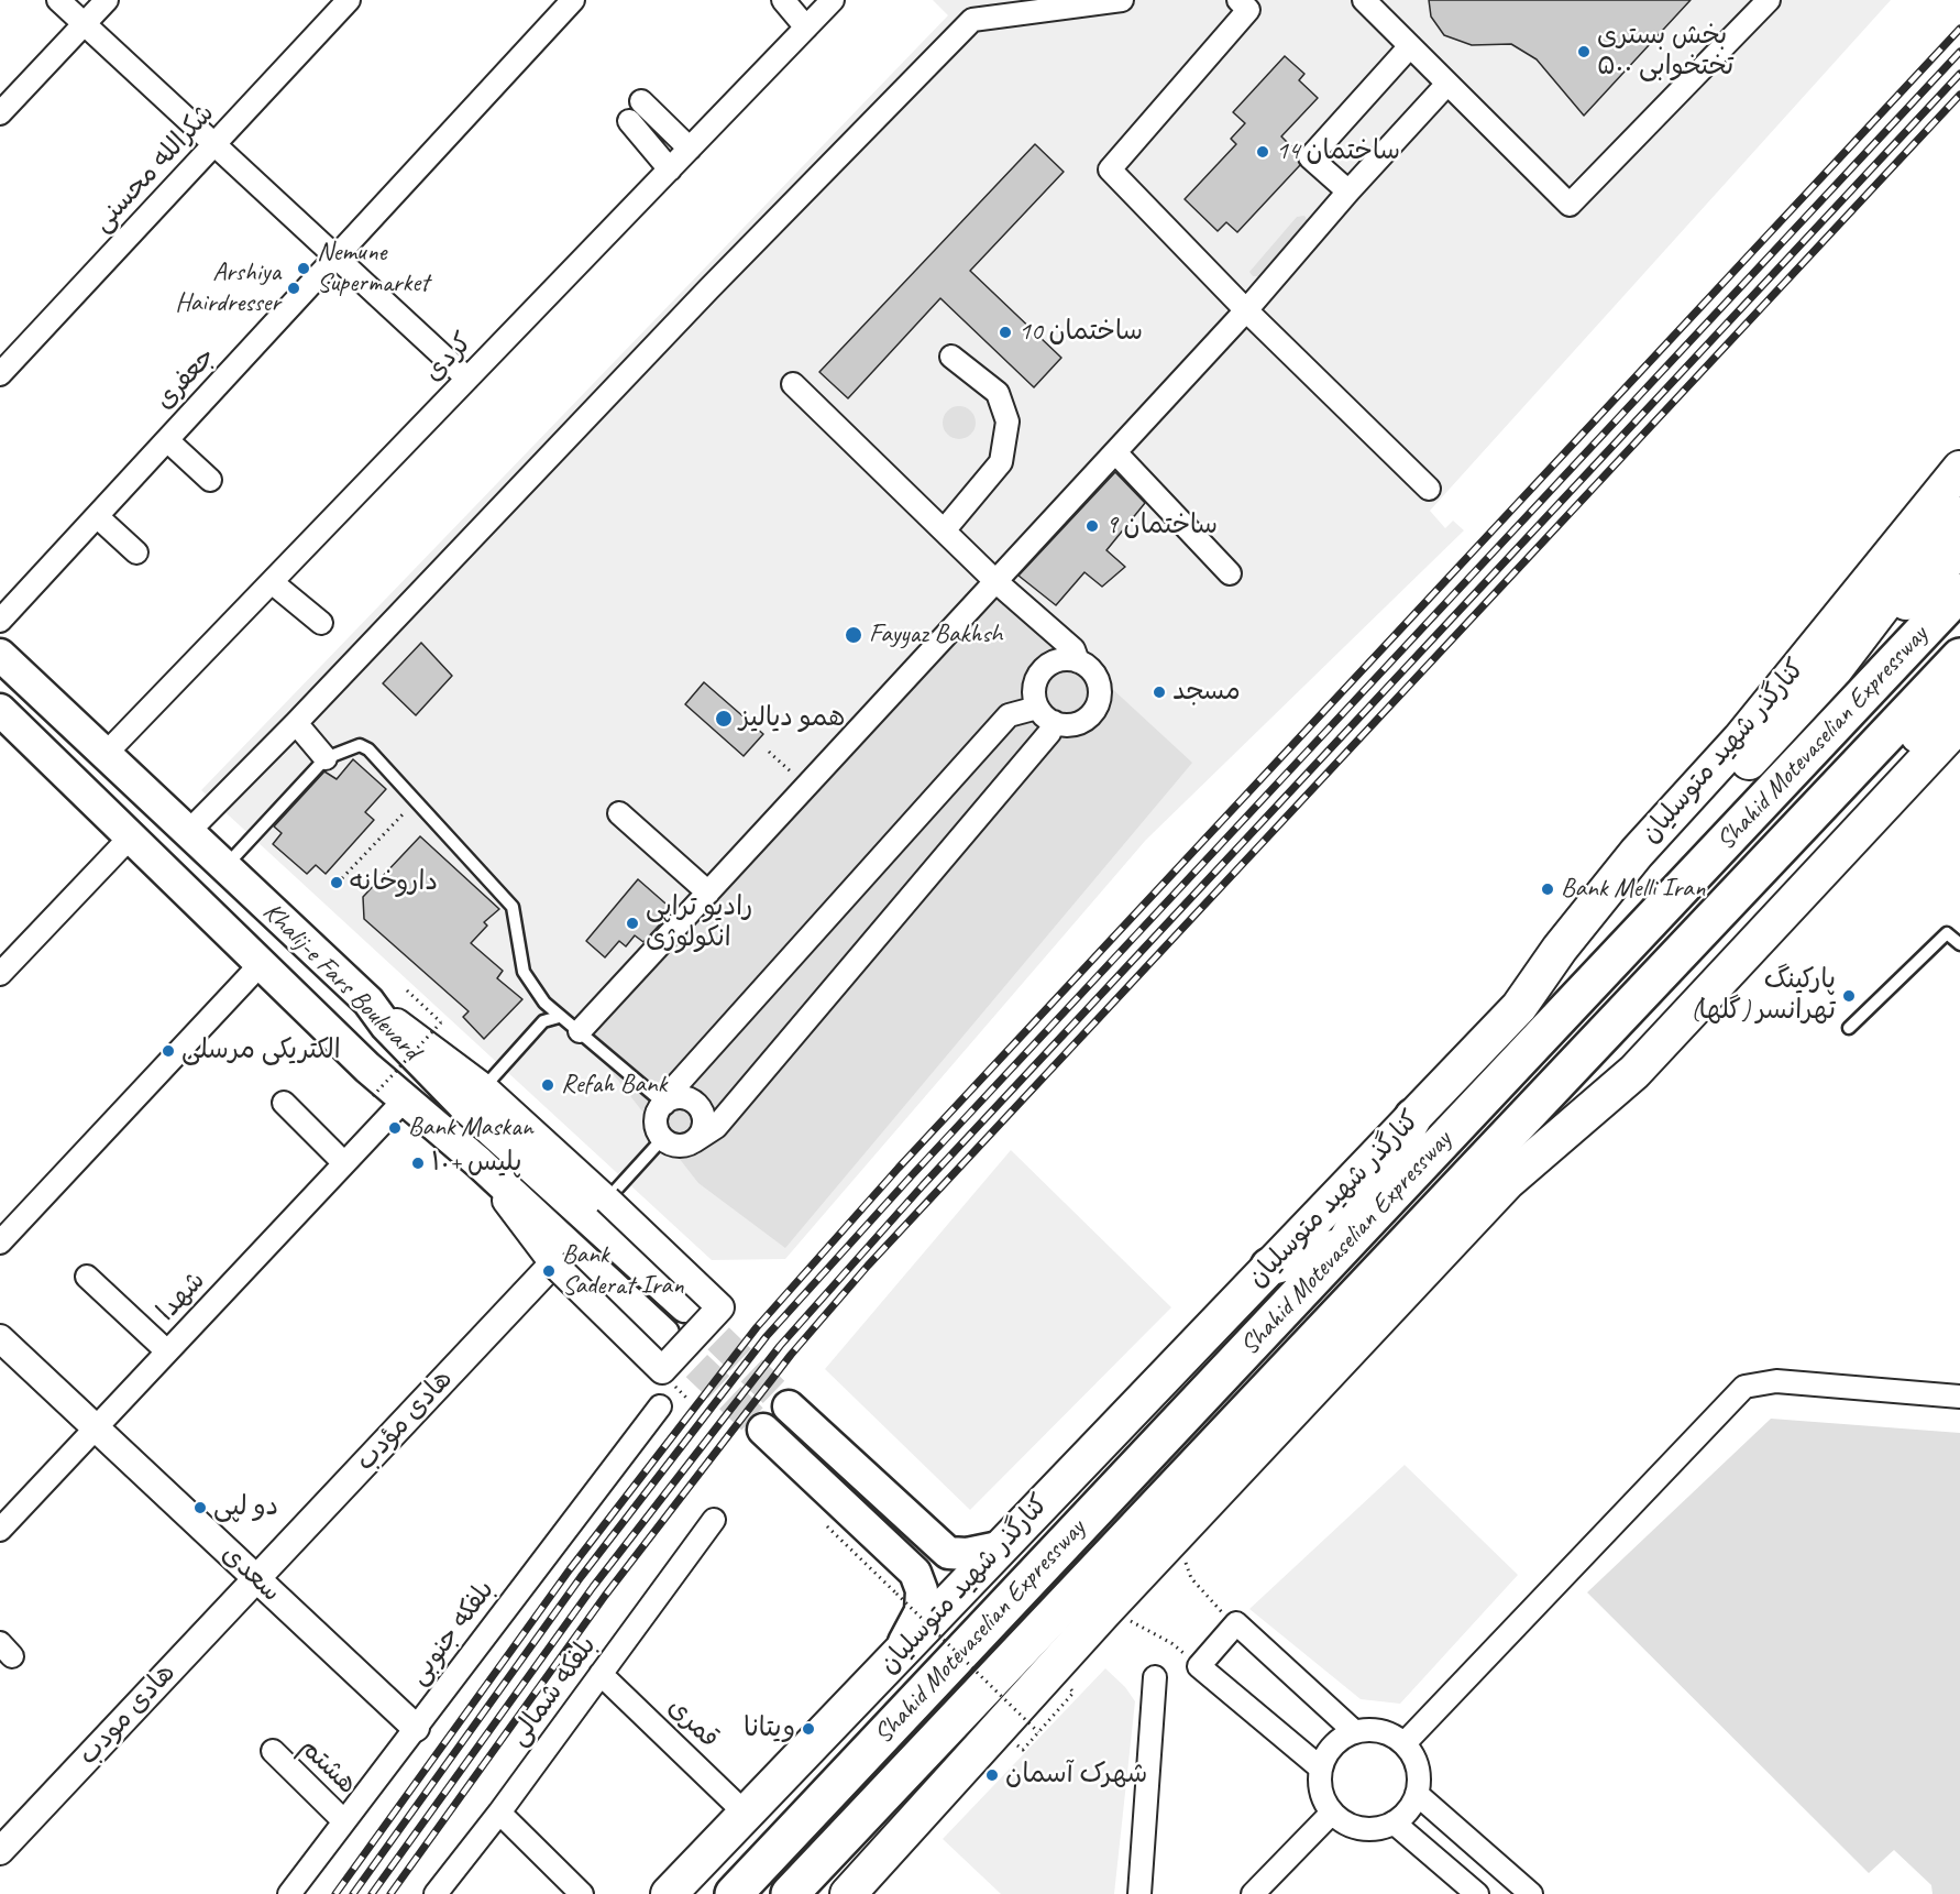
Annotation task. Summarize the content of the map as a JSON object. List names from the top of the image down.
{
  "streets": {
    "highway": ["Shahid Motevaselian Expressway"],
    "main road": ["کنارگذر شهید متوسلیان", "Khalij-e Fars Boulevard"],
    "street": [
      "شکرالله محسنی",
      "کردی",
      "جعفری",
      "شهدا",
      "هادی مؤدب",
      "سعدی",
      "بلفکه جنوبی",
      "بلفکه شمالی",
      "هادی مودب",
      "قمری",
      "هشتم"
    ]
  },
  "crossings": [
    ["کردی", "Khalij-e Fars Boulevard"],
    ["کنارگذر شهید متوسلیان", "قمری"],
    ["Khalij-e Fars Boulevard", "شهدا"],
    ["شهدا", "سعدی"],
    ["هادی مؤدب", "سعدی"],
    ["هادی مؤدب", "هادی مودب"],
    ["سعدی", "بلفکه جنوبی"],
    ["سعدی", "هادی مودب"],
    ["بلفکه جنوبی", "هشتم"],
    ["بلفکه شمالی", "قمری"]
  ],
  "places": [
    "بخش بستری ۵۰۰ تختخوابی",
    "ساختمان 14",
    "Nemune Supermarket",
    "Arshiya Hairdresser",
    "ساختمان 10",
    "ساختمان 9",
    "Fayyaz Bakhsh",
    "مسجد",
    "همو دیالیز",
    "داروخانه",
    "Bank Melli Iran",
    "رادیو تراپی انکولوژی",
    "پارکینگ تهرانسر (گلها)",
    "الکتریکی مرسلی",
    "Refah Bank",
    "Bank Maskan",
    "پلیس +۱۰",
    "Bank Saderat Iran",
    "دو لپی",
    "ویتانا",
    "شهرک آسمان"
  ]
}
